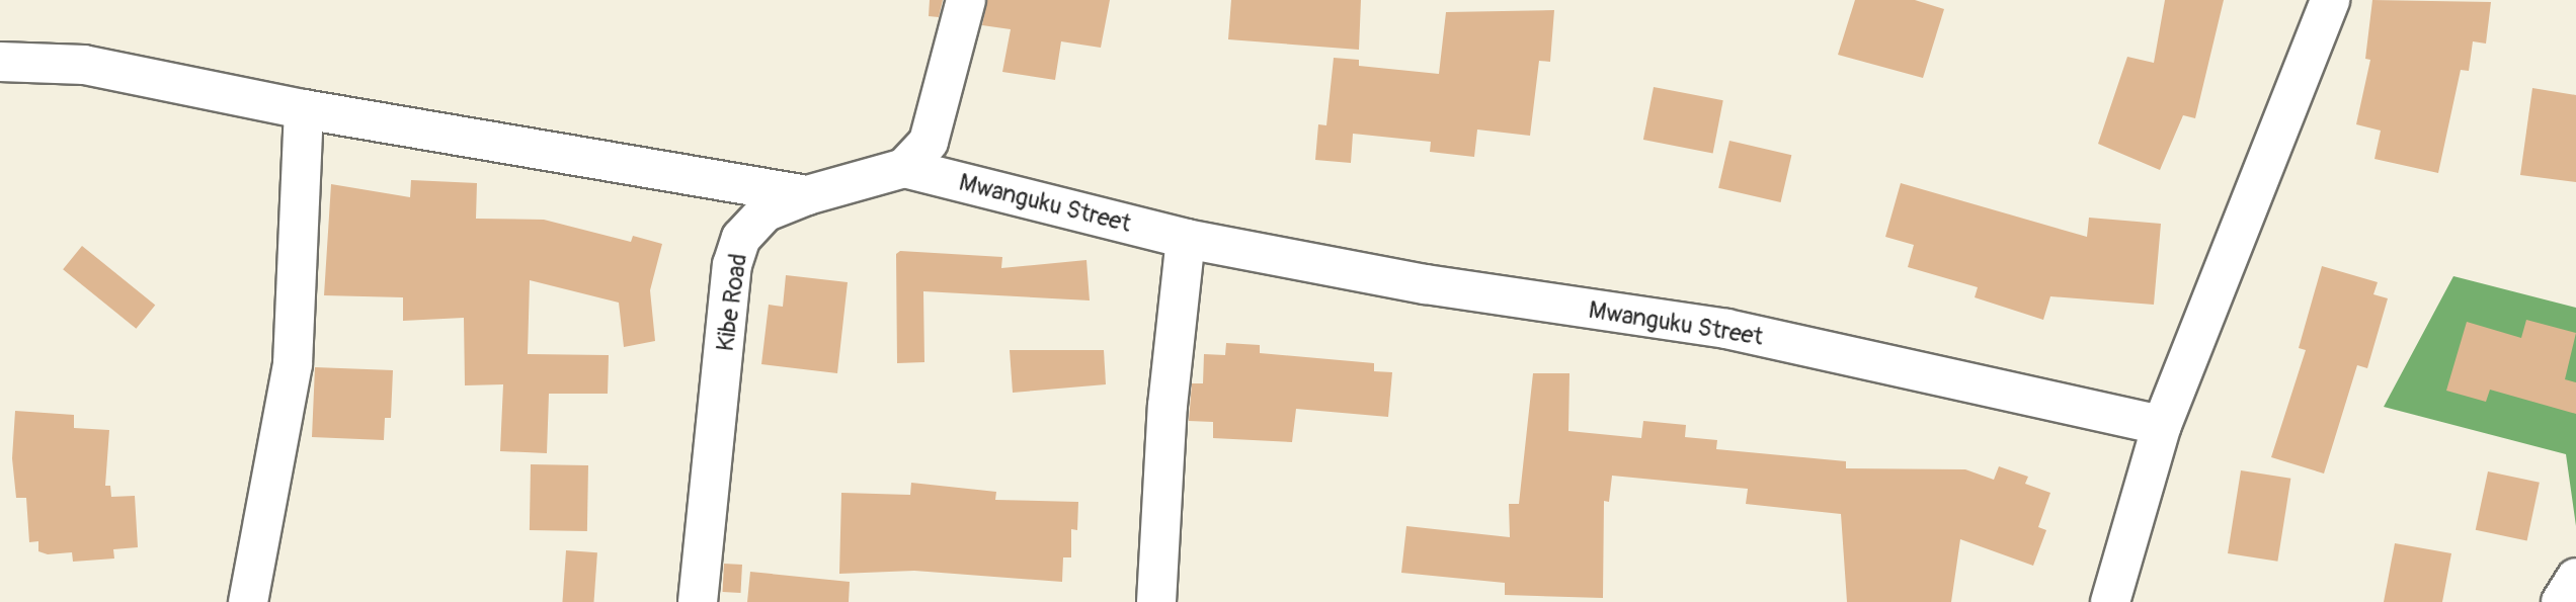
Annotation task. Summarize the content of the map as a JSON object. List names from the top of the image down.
{
  "streets": {
    "street": ["Mwanguku Street", "Kibe Road"]
  },
  "crossings": [
    ["Mwanguku Street", "Kibe Road"]
  ]
}
